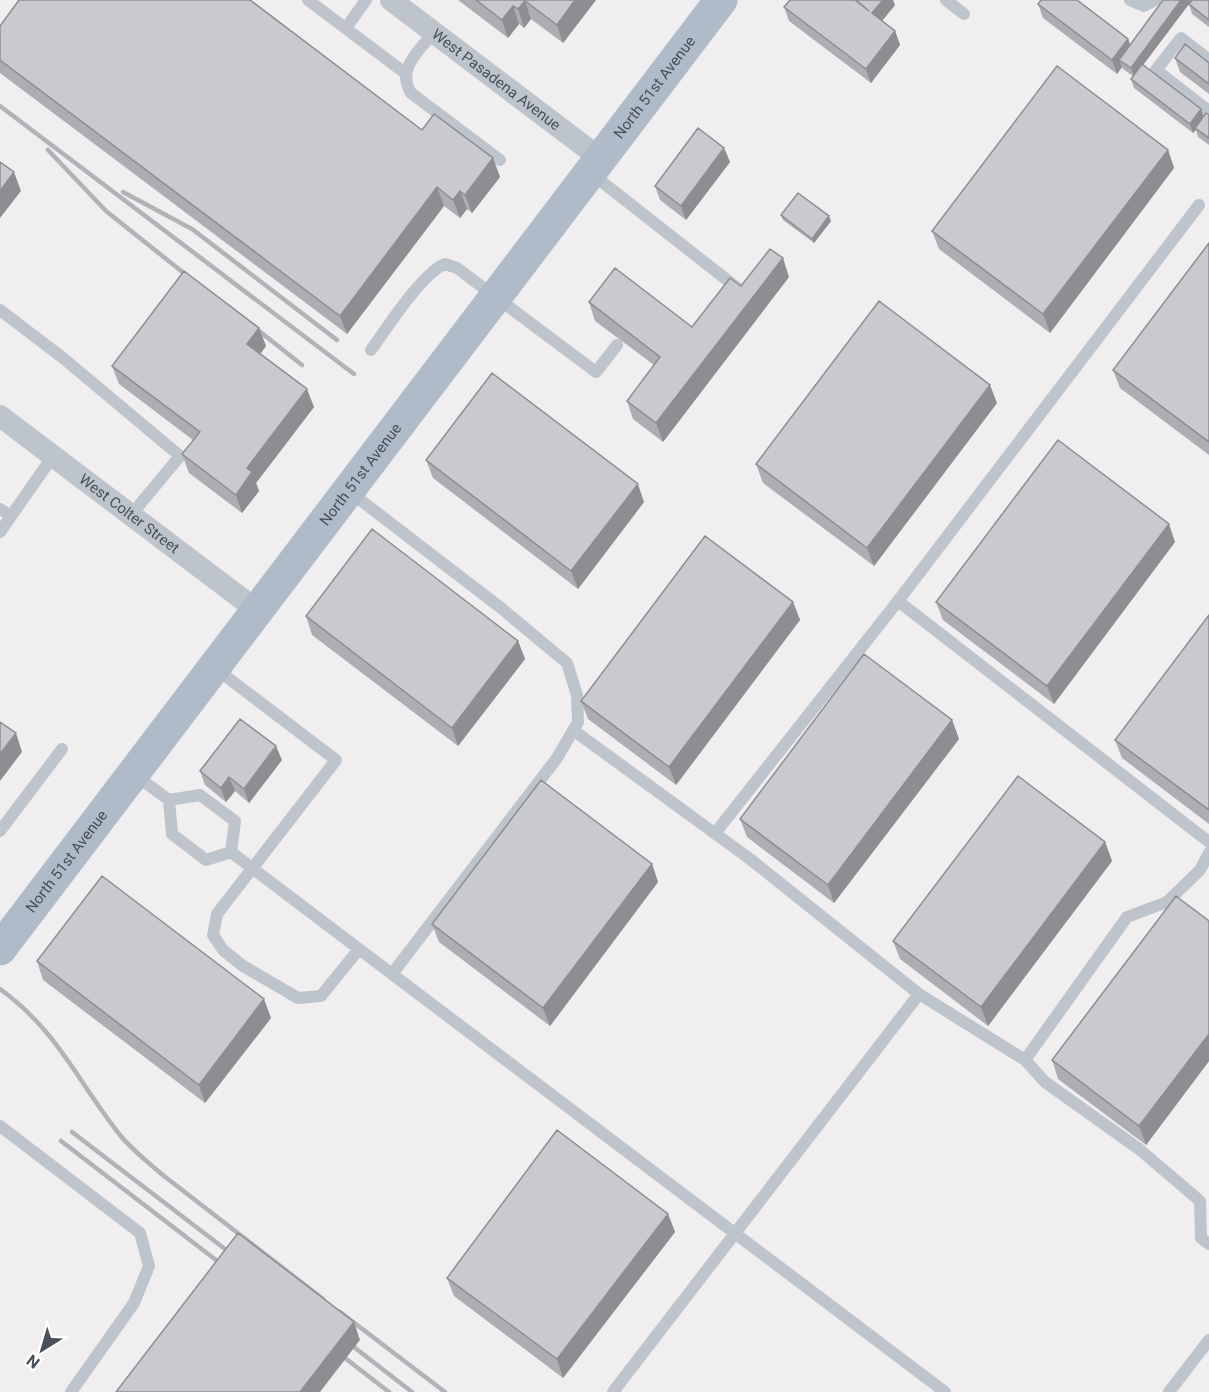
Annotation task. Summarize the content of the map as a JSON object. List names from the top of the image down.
{
  "streets": {
    "main road": ["North 51st Avenue"],
    "street": ["West Pasadena Avenue", "West Colter Street"]
  },
  "crossings": [
    ["West Pasadena Avenue", "North 51st Avenue"],
    ["North 51st Avenue", "West Colter Street"]
  ],
  "north": "bottom left"
}
